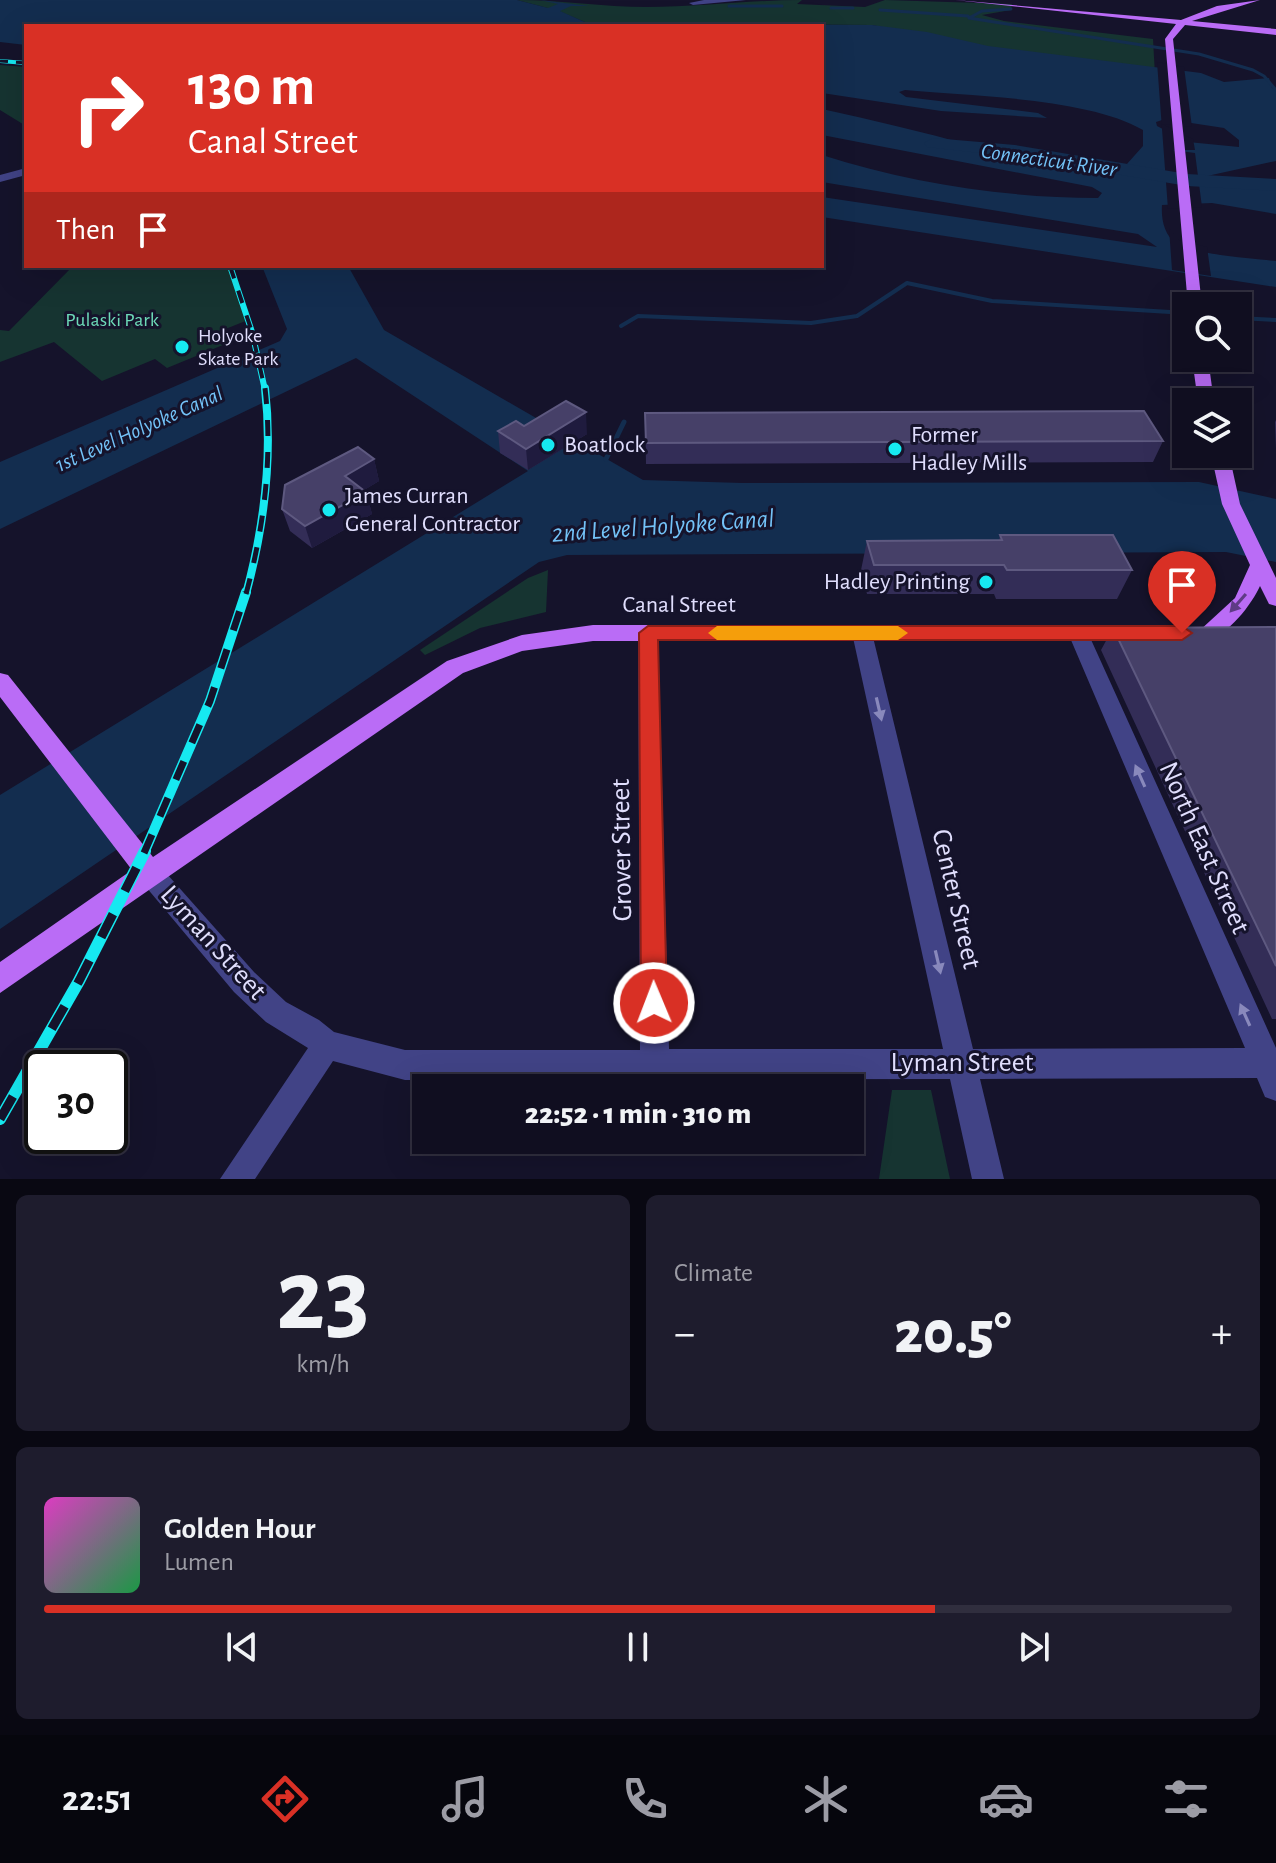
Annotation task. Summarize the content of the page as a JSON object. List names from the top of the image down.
{
  "streets": {
    "main road": ["Canal Street", "Lyman Street"],
    "street": ["North East Street", "Grover Street", "Center Street"]
  },
  "crossings": [
    ["Canal Street", "North East Street"],
    ["Canal Street", "Grover Street"],
    ["Canal Street", "Center Street"],
    ["Canal Street", "Lyman Street"],
    ["North East Street", "Lyman Street"],
    ["Grover Street", "Lyman Street"],
    ["Center Street", "Lyman Street"]
  ],
  "one_way": ["North East Street", "Center Street"],
  "water": ["Connecticut River", "1st Level Holyoke Canal", "2nd Level Holyoke Canal"],
  "parks": ["Pulaski Park"],
  "places": [
    "Holyoke Skate Park",
    "Boatlock",
    "Former Hadley Mills",
    "James Curran General Contractor",
    "Hadley Printing"
  ],
  "page": {
    "turn": ["130 m", "Canal Street"],
    "then": "Then",
    "limit": "30",
    "trip": "22:52 · 1 min · 310 m",
    "tile": [
      ["23", "km/h"],
      "Climate"
    ],
    "heat": ["−", "20.5°", "+"],
    "song": ["Golden Hour", "Lumen"],
    "tabs": "22:51"
  }
}
